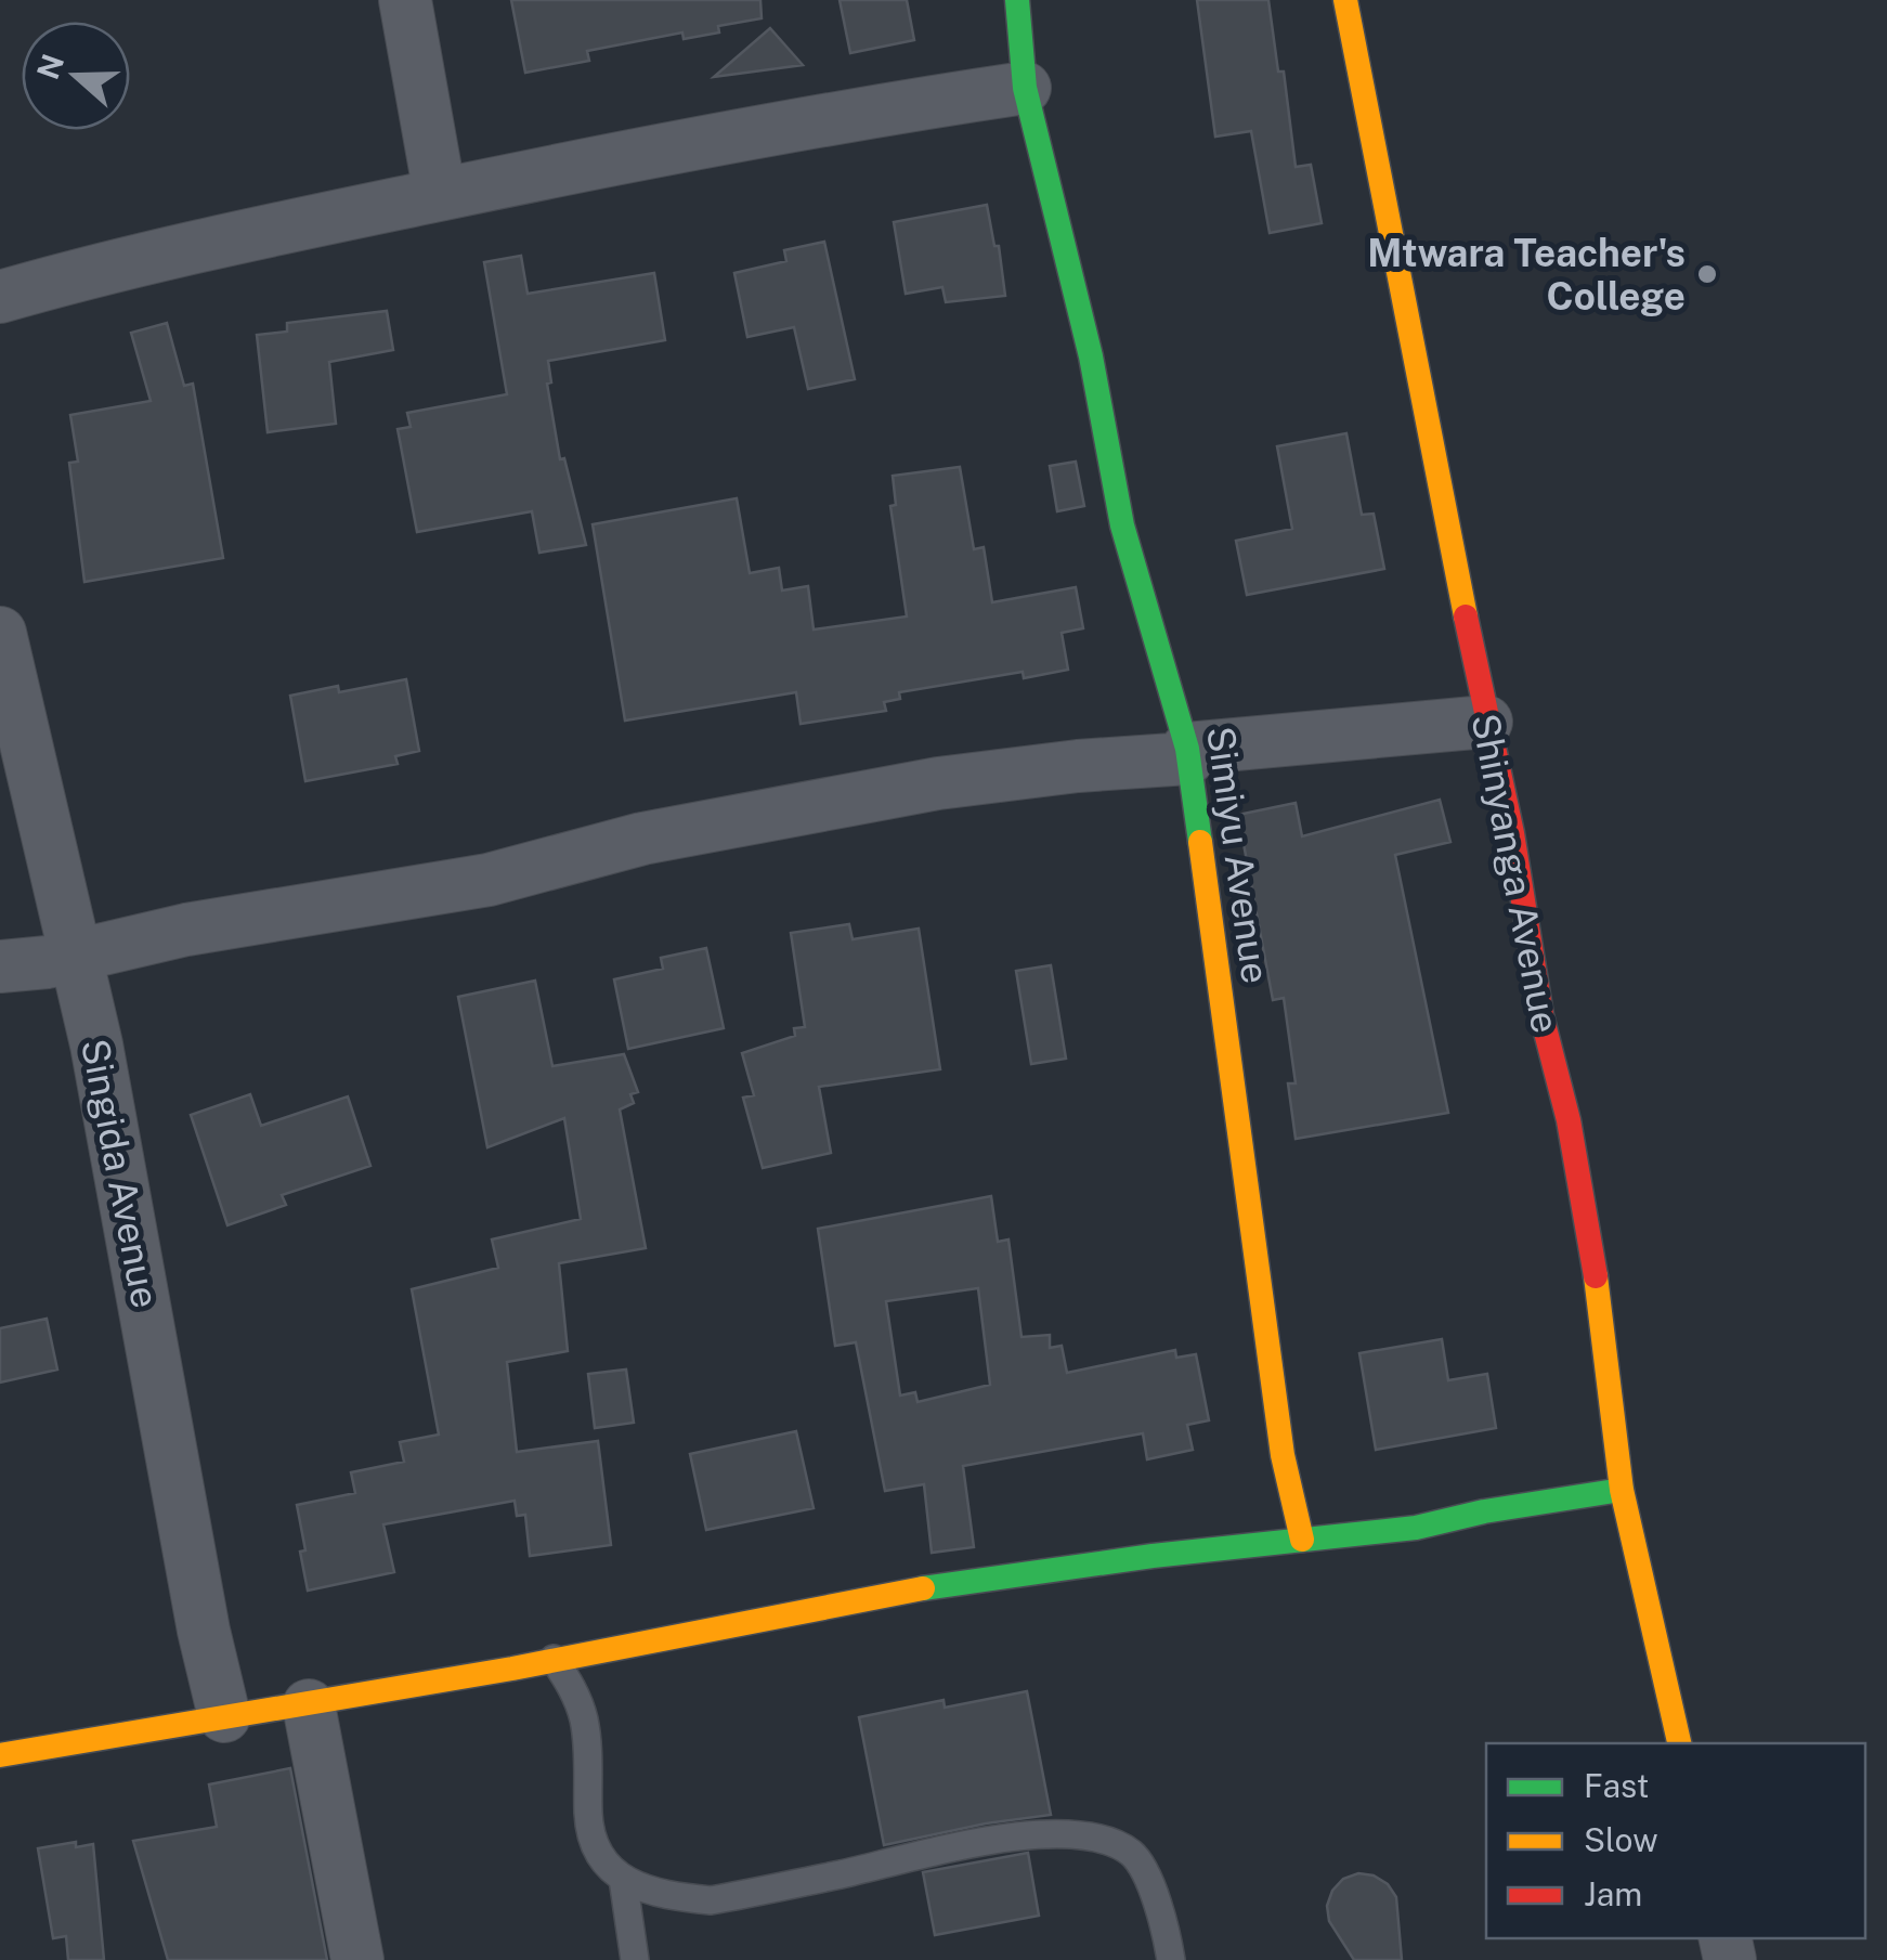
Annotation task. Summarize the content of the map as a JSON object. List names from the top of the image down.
{
  "streets": {
    "street": ["Simiyu Avenue", "Shinyanga Avenue", "Singida Avenue"]
  },
  "places": ["Mtwara Teacher's College"],
  "legend": ["Fast", "Slow", "Jam"],
  "north": "left"
}
